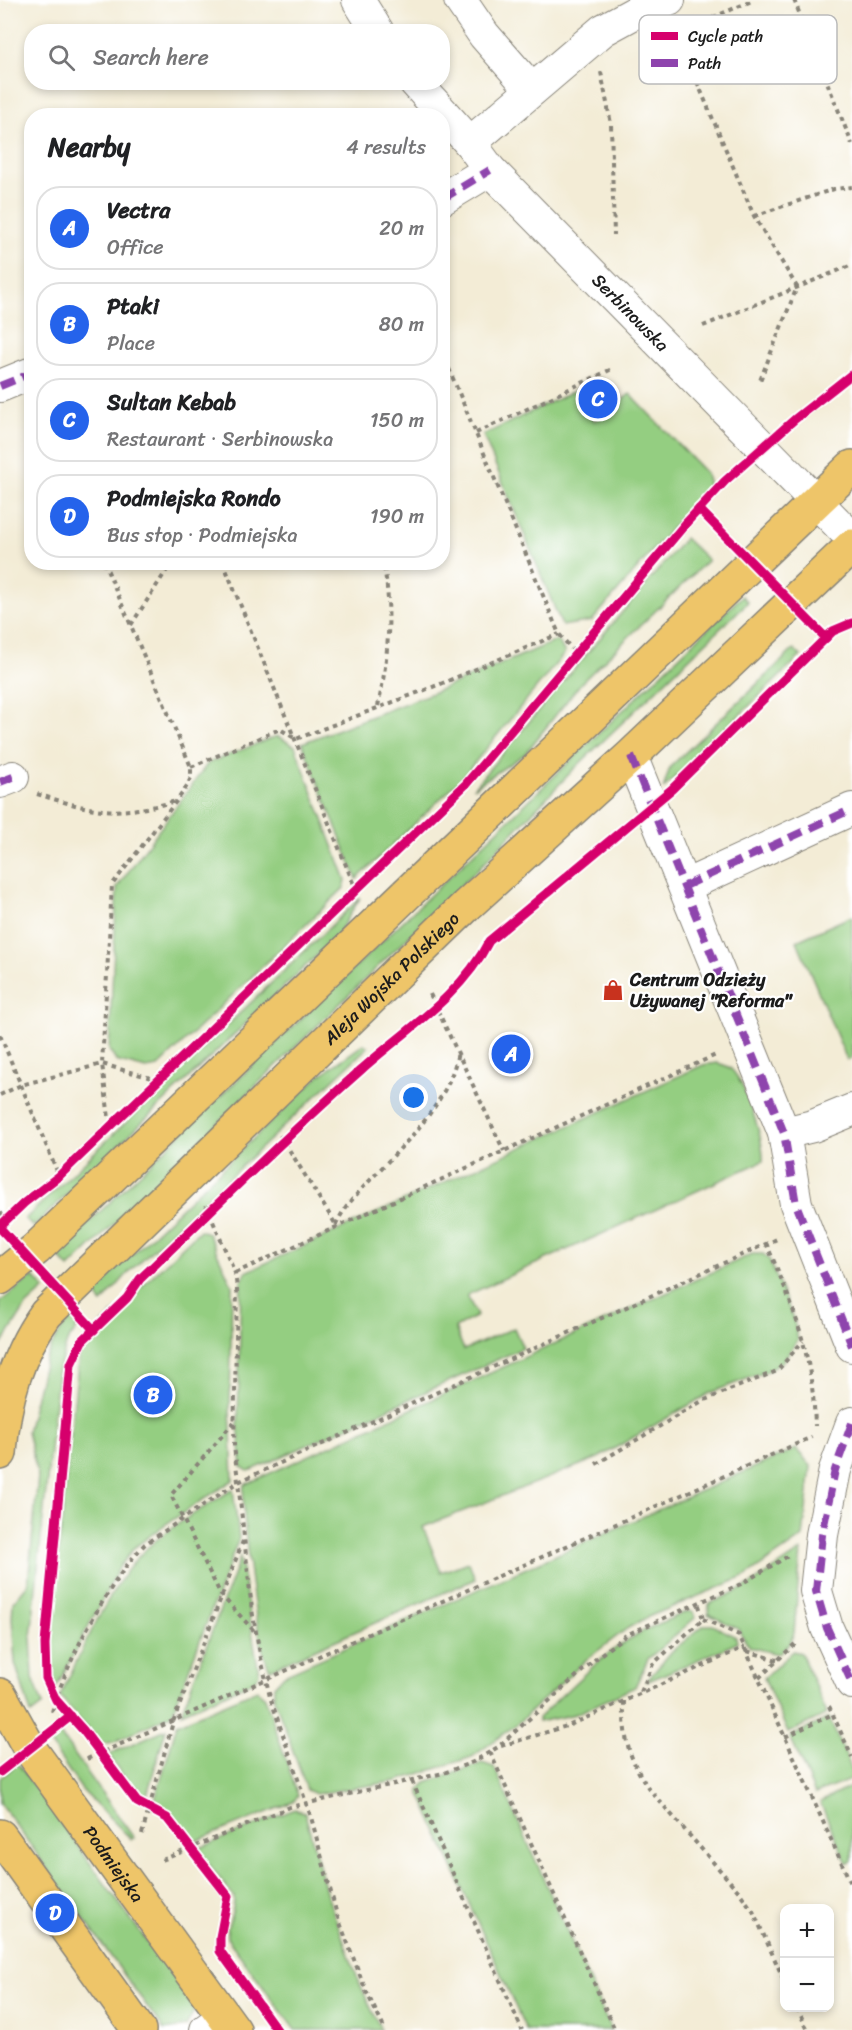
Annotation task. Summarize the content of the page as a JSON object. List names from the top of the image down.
{
  "streets": {
    "main road": ["Aleja Wojska Polskiego", "Podmiejska"],
    "street": ["Serbinowska"]
  },
  "places": {
    "shop": ["Centrum Odzieży Używanej \"Reforma\""]
  },
  "legend": ["Cycle path", "Path"],
  "page": {
    "search": "Search here",
    "heading": ["Nearby", "4 results"],
    "list": [
      {
        "mark": "A",
        "name": "Vectra",
        "note": "Office",
        "value": "20 m"
      },
      {
        "mark": "B",
        "name": "Ptaki",
        "note": "Place",
        "value": "80 m"
      },
      {
        "mark": "C",
        "name": "Sultan Kebab",
        "note": "Restaurant · Serbinowska",
        "value": "150 m"
      },
      {
        "mark": "D",
        "name": "Podmiejska Rondo",
        "note": "Bus stop · Podmiejska",
        "value": "190 m"
      }
    ],
    "pins": [
      "C",
      "A",
      "B",
      "D"
    ],
    "map_buttons": ["+", "−"]
  }
}
